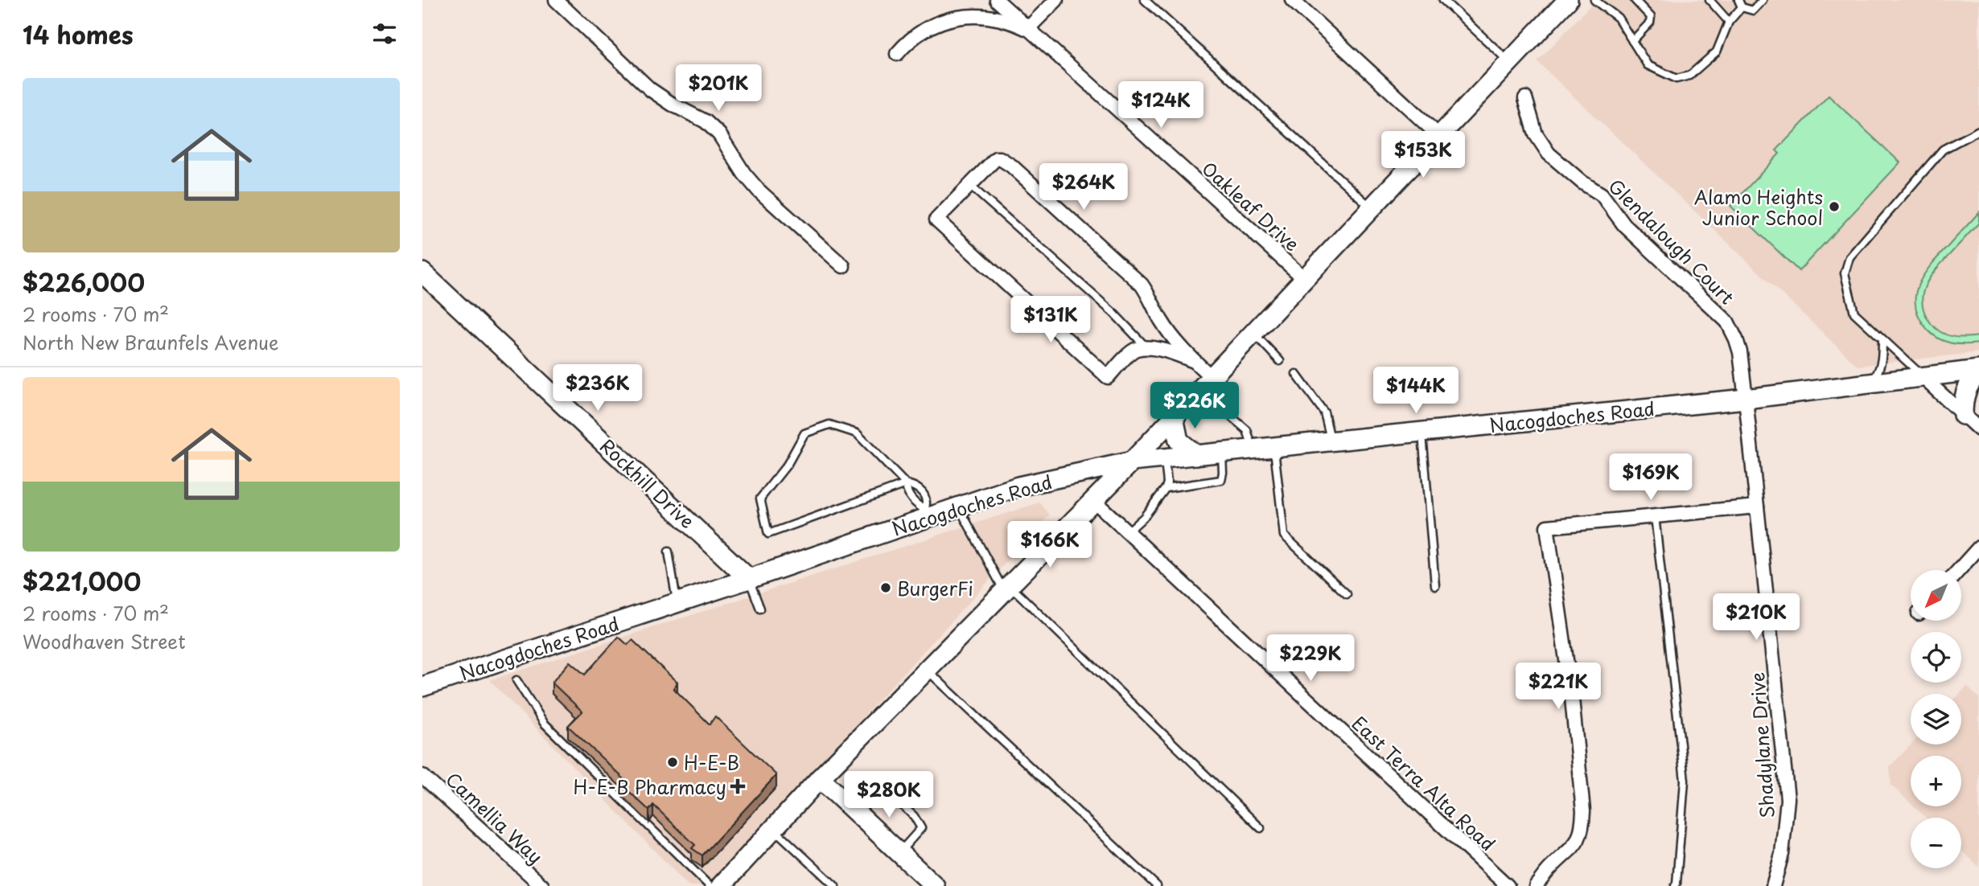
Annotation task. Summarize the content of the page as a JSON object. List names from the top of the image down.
{
  "streets": {
    "street": [
      "Oakleaf Drive",
      "Glendalough Court",
      "Nacogdoches Road",
      "Rockhill Drive",
      "Shadylane Drive",
      "East Terra Alta Road",
      "Camellia Way"
    ]
  },
  "crossings": [
    ["Glendalough Court", "Nacogdoches Road"],
    ["Glendalough Court", "Shadylane Drive"],
    ["Nacogdoches Road", "Rockhill Drive"],
    ["Nacogdoches Road", "Shadylane Drive"]
  ],
  "places": {
    "other": ["Alamo Heights Junior School", "BurgerFi", "H-E-B"],
    "health": ["H-E-B Pharmacy"]
  },
  "north": "bottom left",
  "page": {
    "heading": "14 homes",
    "price": [
      "$201K",
      "$124K",
      "$153K",
      "$264K",
      "$131K",
      "$236K",
      "$144K",
      "$226K",
      "$169K",
      "$166K",
      "$210K",
      "$229K",
      "$221K",
      "$280K"
    ],
    "list": [
      {
        "name": "$226,000",
        "note": "2 rooms · 70 m² · North New Braunfels Avenue"
      },
      {
        "name": "$221,000",
        "note": "2 rooms · 70 m² · Woodhaven Street"
      }
    ],
    "map_buttons": ["+", "−"]
  }
}
